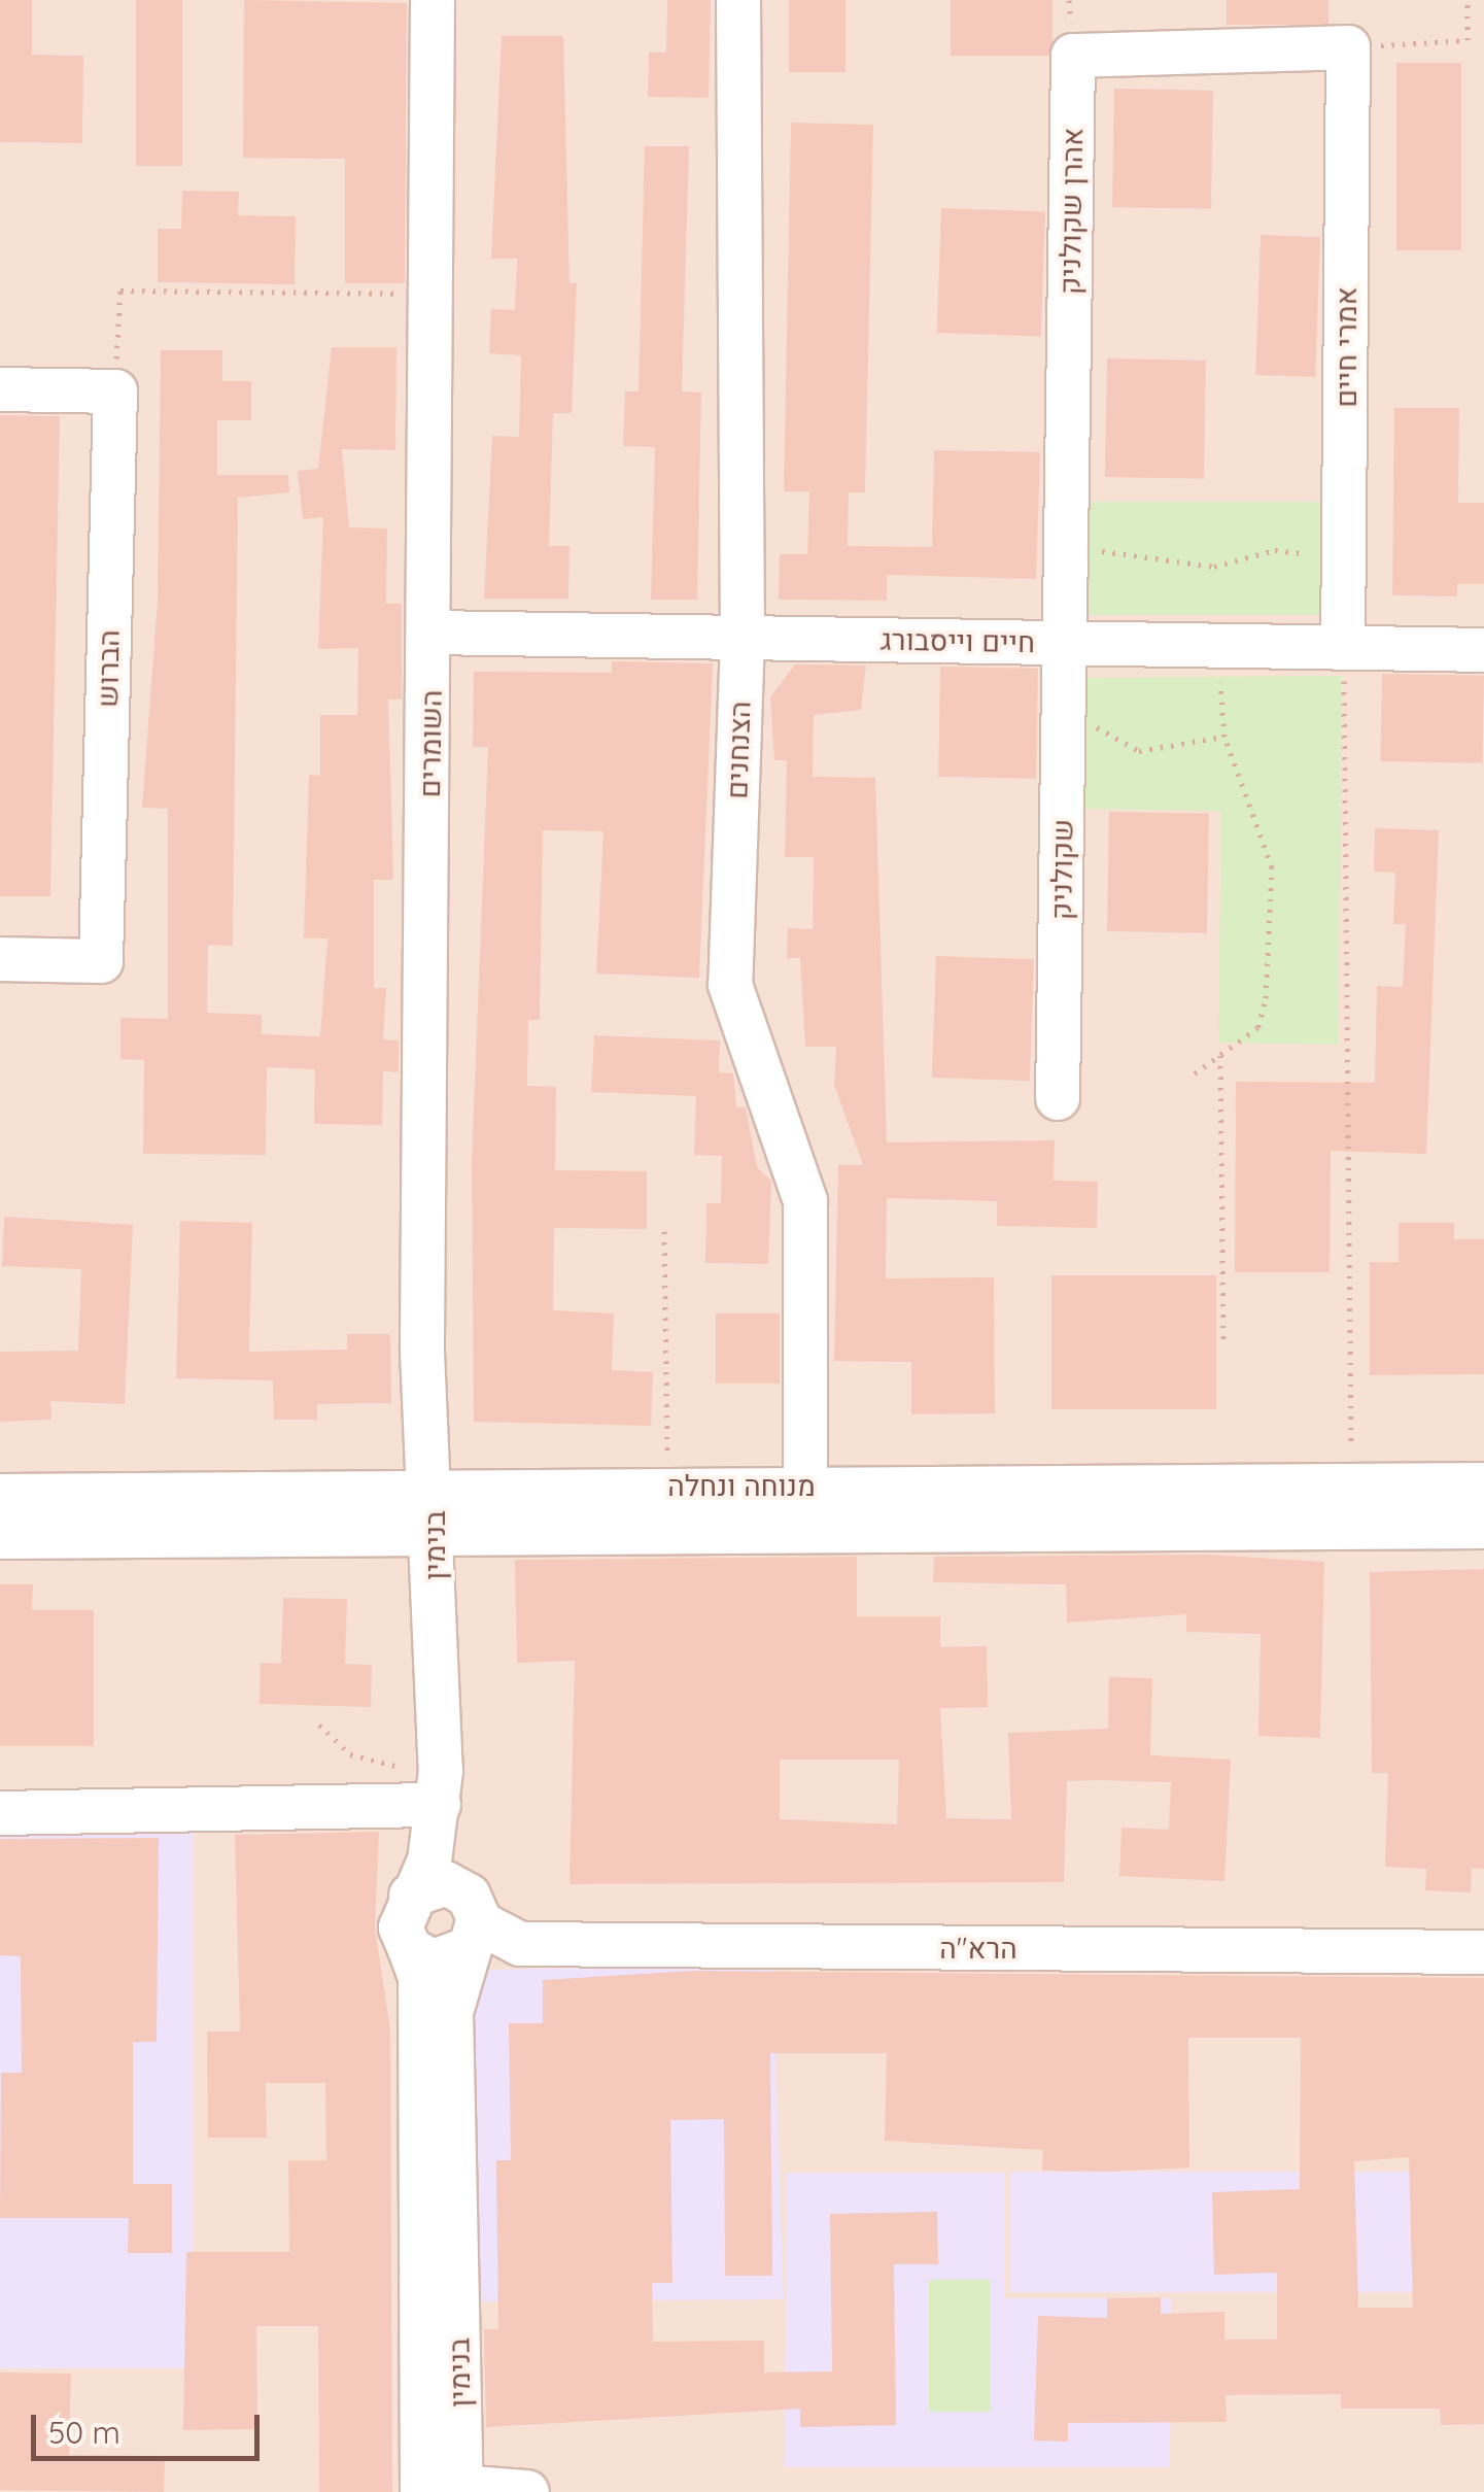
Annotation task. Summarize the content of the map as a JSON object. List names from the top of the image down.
{
  "streets": {
    "street": [
      "אהרן שקולניק",
      "אמרי חיים",
      "חיים וייסבורג",
      "הברוש",
      "השומרים",
      "הצנחנים",
      "שקולניק",
      "מנוחה ונחלה",
      "בנימין",
      "הרא\"ה"
    ]
  },
  "crossings": [
    ["אהרן שקולניק", "אמרי חיים"],
    ["אהרן שקולניק", "חיים וייסבורג"],
    ["אהרן שקולניק", "שקולניק"],
    ["אמרי חיים", "חיים וייסבורג"],
    ["חיים וייסבורג", "השומרים"],
    ["חיים וייסבורג", "הצנחנים"],
    ["חיים וייסבורג", "שקולניק"],
    ["השומרים", "מנוחה ונחלה"],
    ["השומרים", "בנימין"],
    ["הצנחנים", "מנוחה ונחלה"],
    ["מנוחה ונחלה", "בנימין"],
    ["בנימין", "הרא\"ה"]
  ],
  "scale_bar": "50 m"
}
